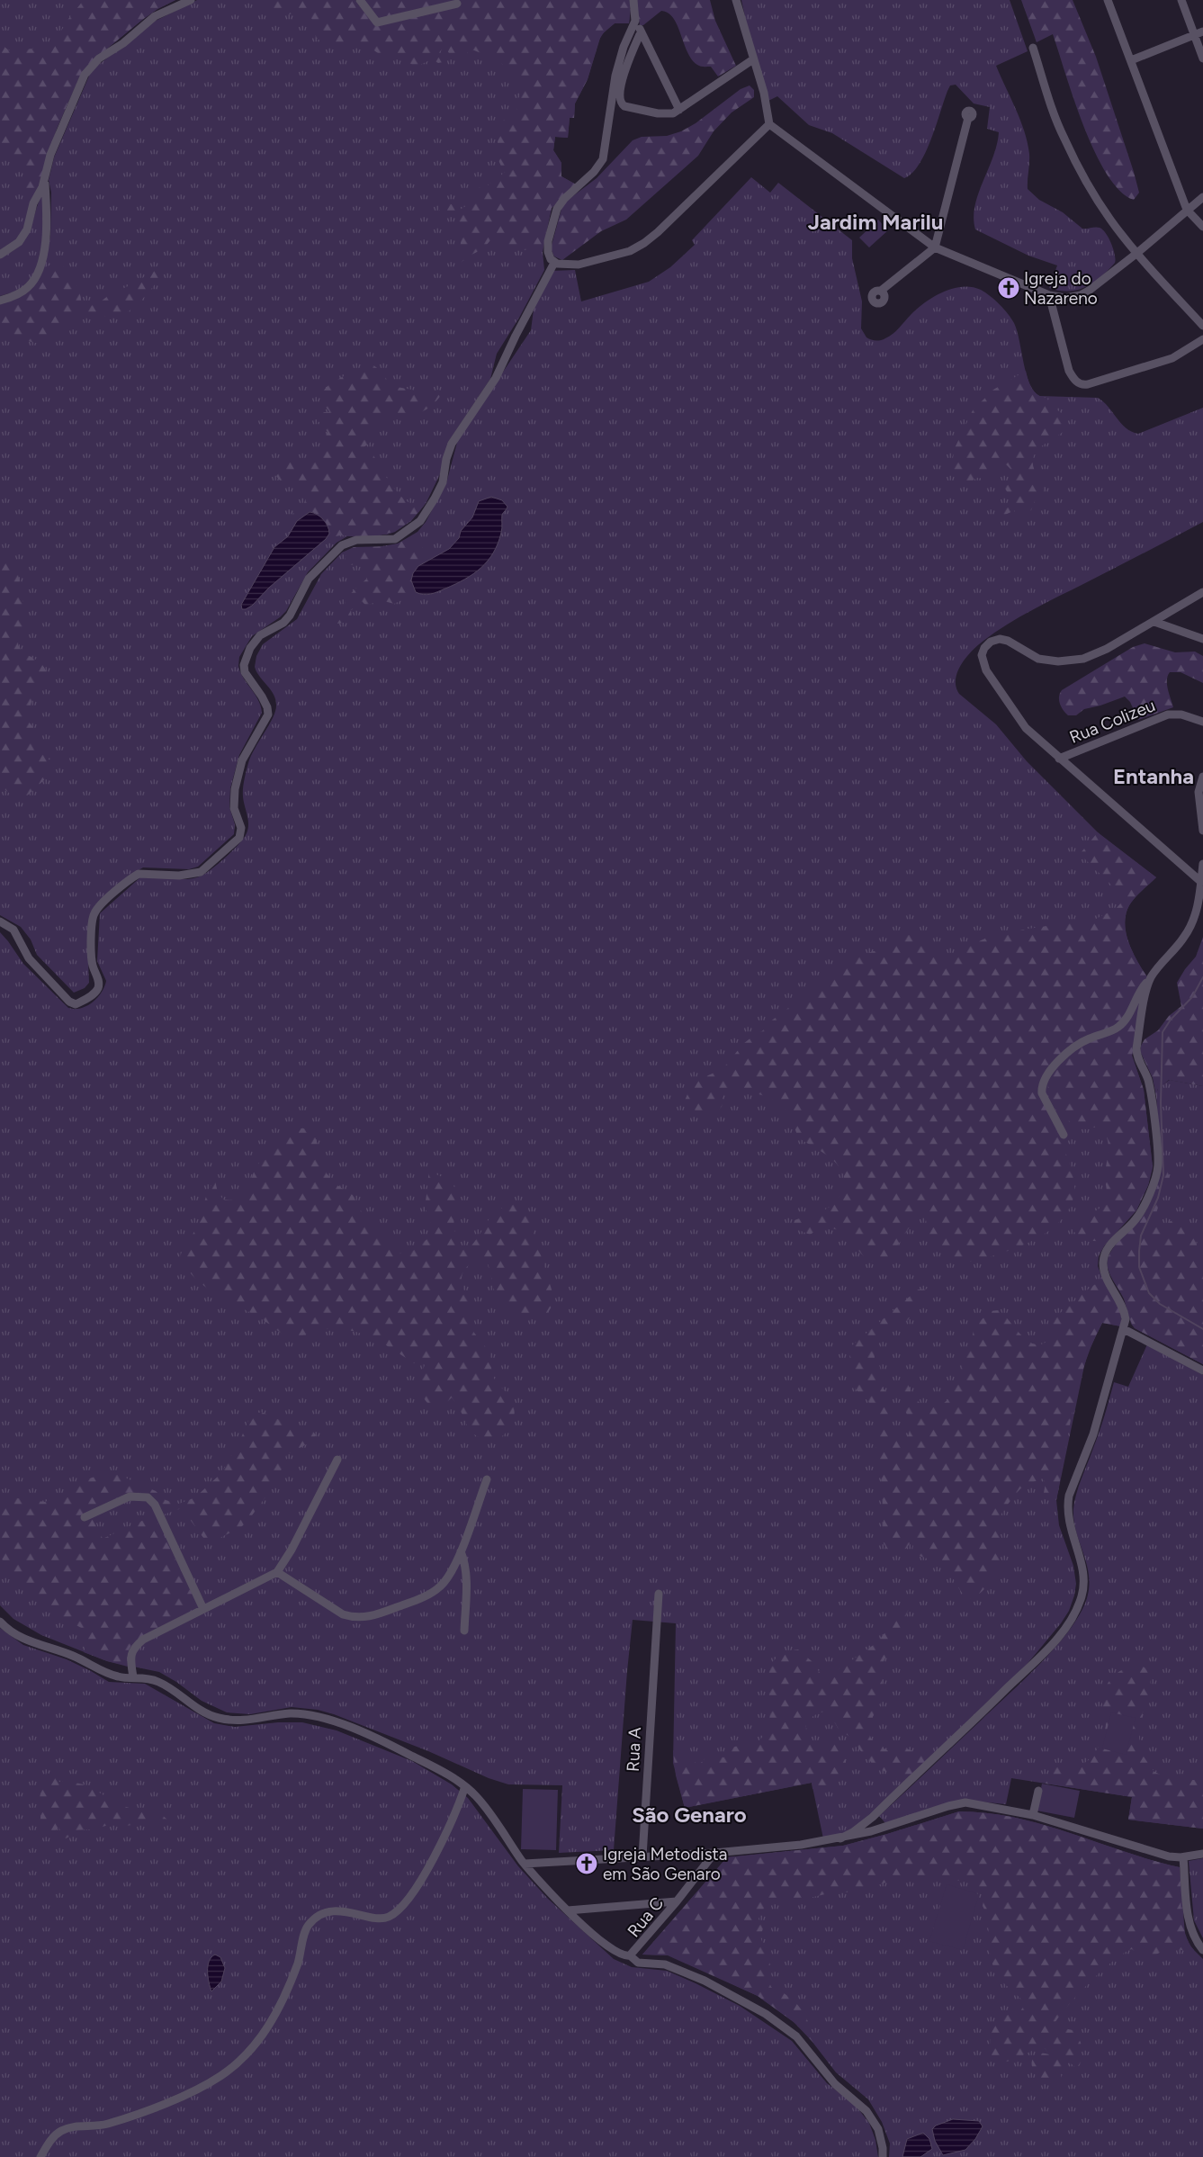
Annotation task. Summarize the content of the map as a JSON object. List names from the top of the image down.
{
  "streets": {
    "street": ["Rua Colizeu", "Rua A", "Rua C"]
  },
  "districts": ["Jardim Marilu", "Entanha", "São Genaro"],
  "places": {
    "church": ["Igreja do Nazareno", "Igreja Metodista em São Genaro"]
  }
}
